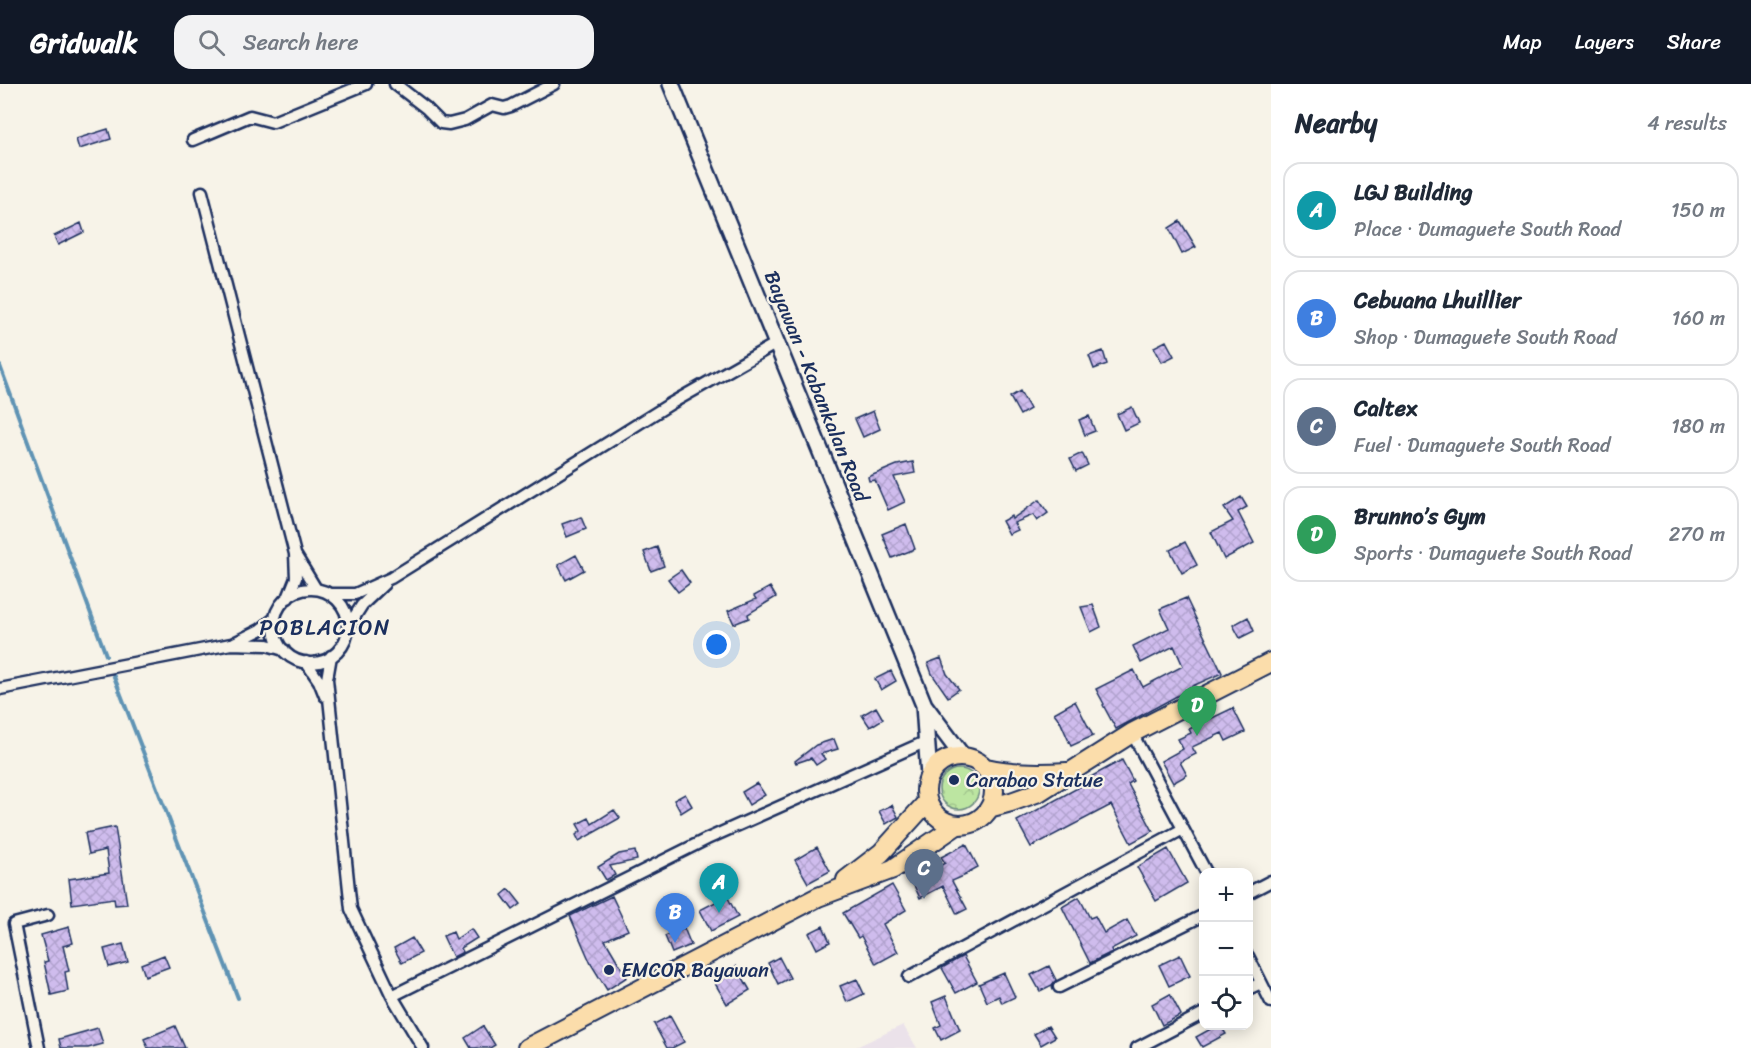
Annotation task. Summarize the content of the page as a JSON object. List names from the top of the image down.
{
  "streets": {
    "main road": ["Bayawan - Kabankalan Road"]
  },
  "districts": ["POBLACION"],
  "places": ["Carabao Statue", "EMCOR Bayawan"],
  "page": {
    "header": "Gridwalk",
    "search": "Search here",
    "nav": ["Map", "Layers", "Share"],
    "heading": ["Nearby", "4 results"],
    "list": [
      {
        "mark": "A",
        "name": "LGJ Building",
        "note": "Place · Dumaguete South Road",
        "value": "150 m"
      },
      {
        "mark": "B",
        "name": "Cebuana Lhuillier",
        "note": "Shop · Dumaguete South Road",
        "value": "160 m"
      },
      {
        "mark": "C",
        "name": "Caltex",
        "note": "Fuel · Dumaguete South Road",
        "value": "180 m"
      },
      {
        "mark": "D",
        "name": "Brunno’s Gym",
        "note": "Sports · Dumaguete South Road",
        "value": "270 m"
      }
    ],
    "pins": [
      "D",
      "C",
      "A",
      "B"
    ],
    "map_buttons": ["+", "−"]
  }
}
